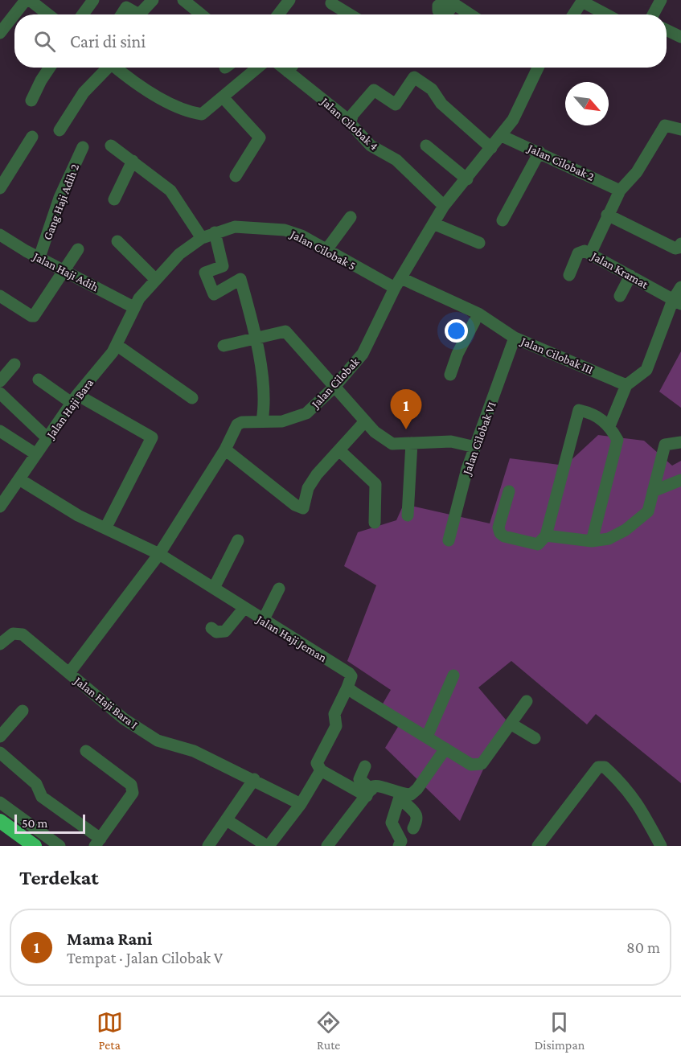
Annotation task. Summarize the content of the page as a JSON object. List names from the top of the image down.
{
  "streets": {
    "street": [
      "Jalan Cilobak 4",
      "Jalan Cilobak 2",
      "Gang Haji Adih 2",
      "Jalan Cilobak 5",
      "Jalan Kramat",
      "Jalan Haji Adih",
      "Jalan Cilobak III",
      "Jalan Cilobak",
      "Jalan Haji Bara",
      "Jalan Cilobak VI",
      "Jalan Haji Jeman",
      "Jalan Haji Bara I"
    ]
  },
  "crossings": [
    ["Jalan Cilobak 4", "Jalan Cilobak"],
    ["Jalan Cilobak 2", "Jalan Cilobak"],
    ["Gang Haji Adih 2", "Jalan Haji Adih"],
    ["Jalan Cilobak 5", "Jalan Haji Adih"],
    ["Jalan Cilobak 5", "Jalan Cilobak III"],
    ["Jalan Cilobak 5", "Jalan Cilobak"],
    ["Jalan Cilobak 5", "Jalan Haji Bara"],
    ["Jalan Haji Adih", "Jalan Haji Bara"],
    ["Jalan Cilobak III", "Jalan Cilobak"],
    ["Jalan Cilobak III", "Jalan Cilobak VI"],
    ["Jalan Cilobak", "Jalan Haji Jeman"],
    ["Jalan Cilobak", "Jalan Haji Bara I"],
    ["Jalan Haji Bara", "Jalan Haji Jeman"]
  ],
  "scale_bar": "50 m",
  "north": "bottom right",
  "page": {
    "search": "Cari di sini",
    "pins": "1",
    "scale": "50 m",
    "heading": "Terdekat",
    "list": [
      {
        "mark": "1",
        "name": "Mama Rani",
        "note": "Tempat · Jalan Cilobak V",
        "value": "80 m"
      }
    ],
    "nav": ["Peta", "Rute", "Disimpan"]
  }
}
